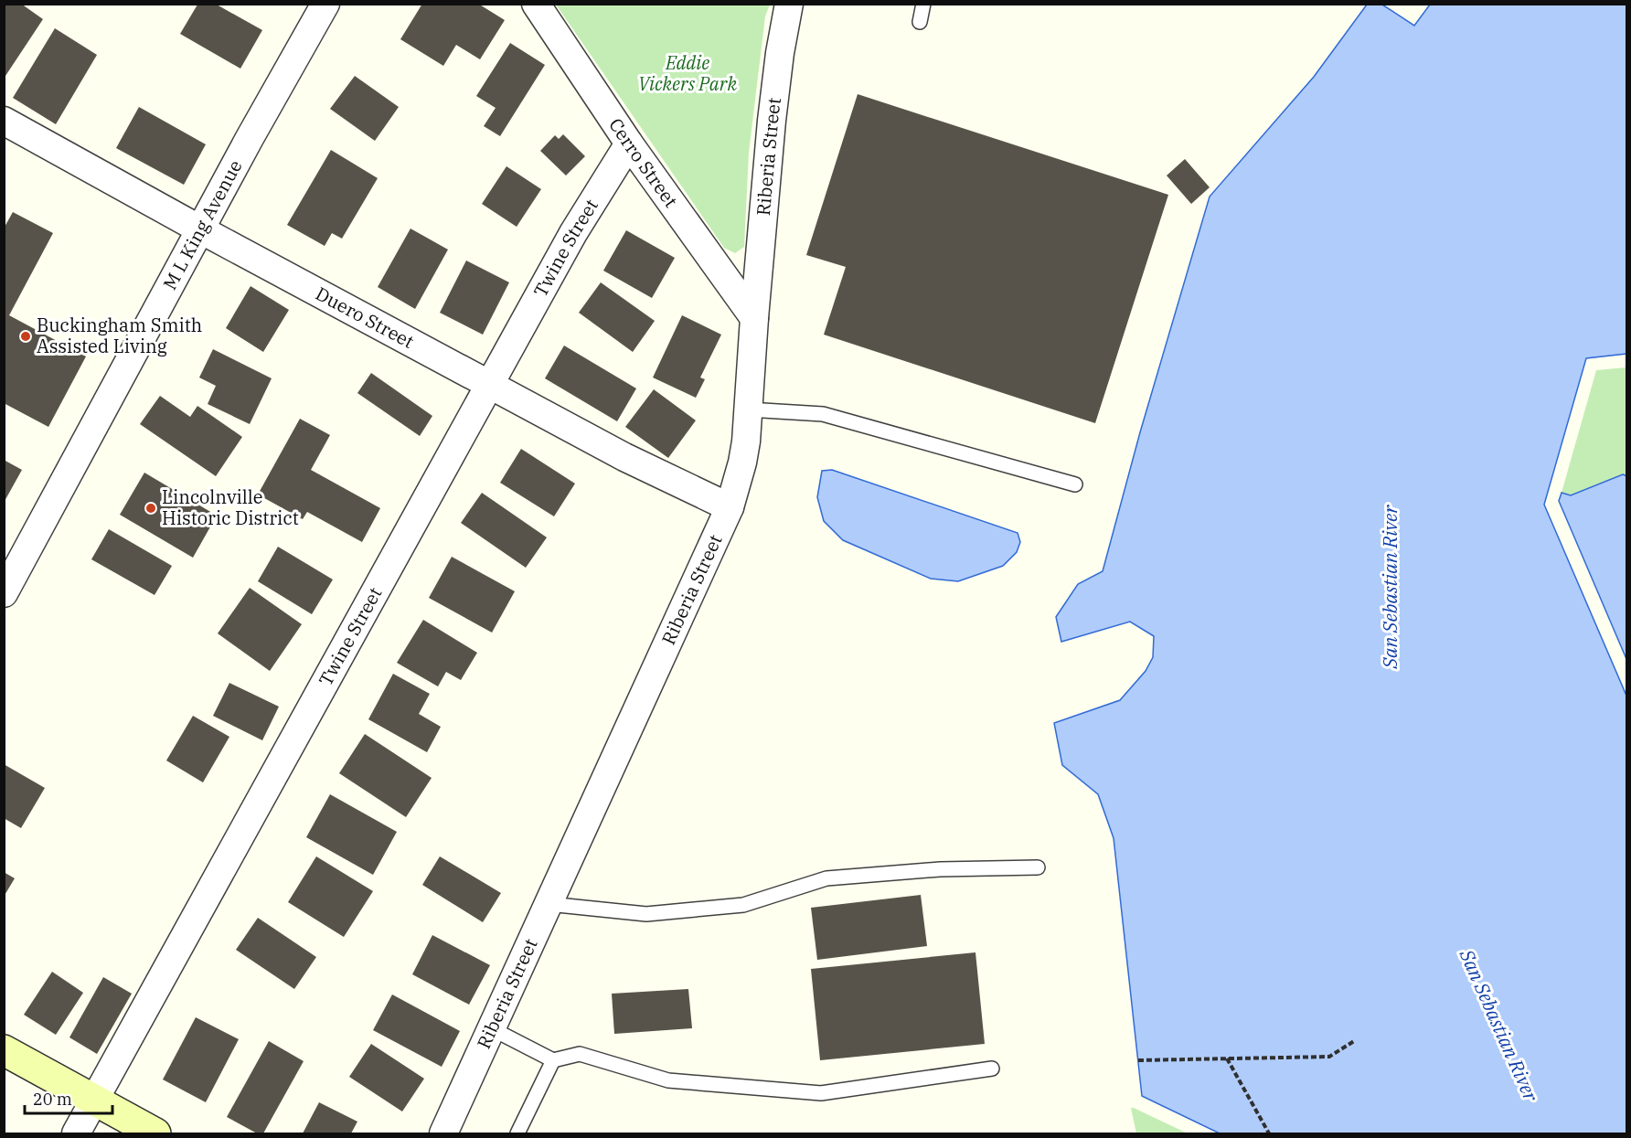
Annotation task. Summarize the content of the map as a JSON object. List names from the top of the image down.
{
  "streets": {
    "street": [
      "Riberia Street",
      "Cerro Street",
      "M L King Avenue",
      "Twine Street",
      "Duero Street"
    ]
  },
  "crossings": [
    ["Riberia Street", "Cerro Street"],
    ["Riberia Street", "Duero Street"],
    ["Cerro Street", "Twine Street"],
    ["M L King Avenue", "Duero Street"],
    ["Twine Street", "Duero Street"]
  ],
  "water": ["San Sebastian River"],
  "parks": ["Eddie Vickers Park"],
  "places": ["Buckingham Smith Assisted Living", "Lincolnville Historic District"],
  "scale_bar": "20 m"
}
